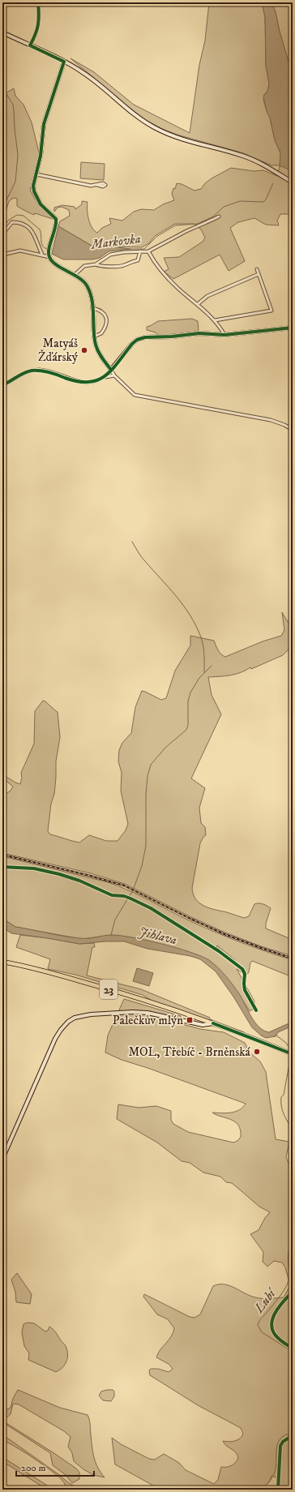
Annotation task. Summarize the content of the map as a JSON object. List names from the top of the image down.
{
  "streets": {
    "main road": ["23"]
  },
  "water": ["Markovka", "Jihlava", "Lubí"],
  "places": {
    "other": ["Matyáš Žďárský", "MOL, Třebíč - Brněnská"],
    "transit": ["Palečkův mlýn"]
  },
  "scale_bar": "200 m"
}
